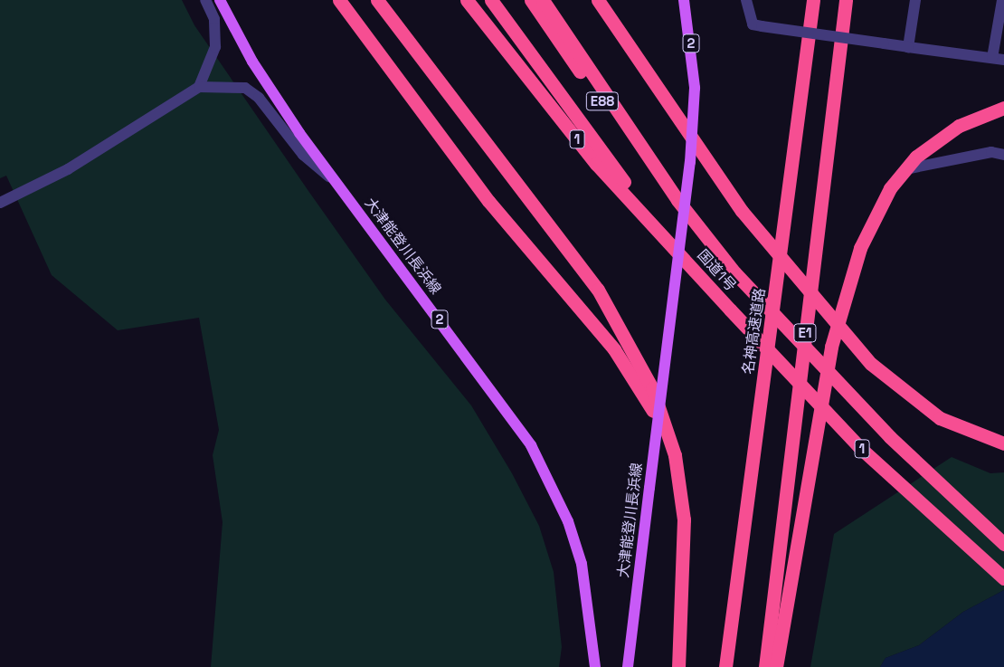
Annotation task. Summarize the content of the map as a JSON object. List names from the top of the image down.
{
  "streets": {
    "highway": [
      "E88",
      "1",
      "国道1号",
      "名神高速道路",
      "E1"
    ],
    "main road": ["2", "大津能登川長浜線"]
  },
  "crossings": [
    ["E88", "国道1号"]
  ]
}
